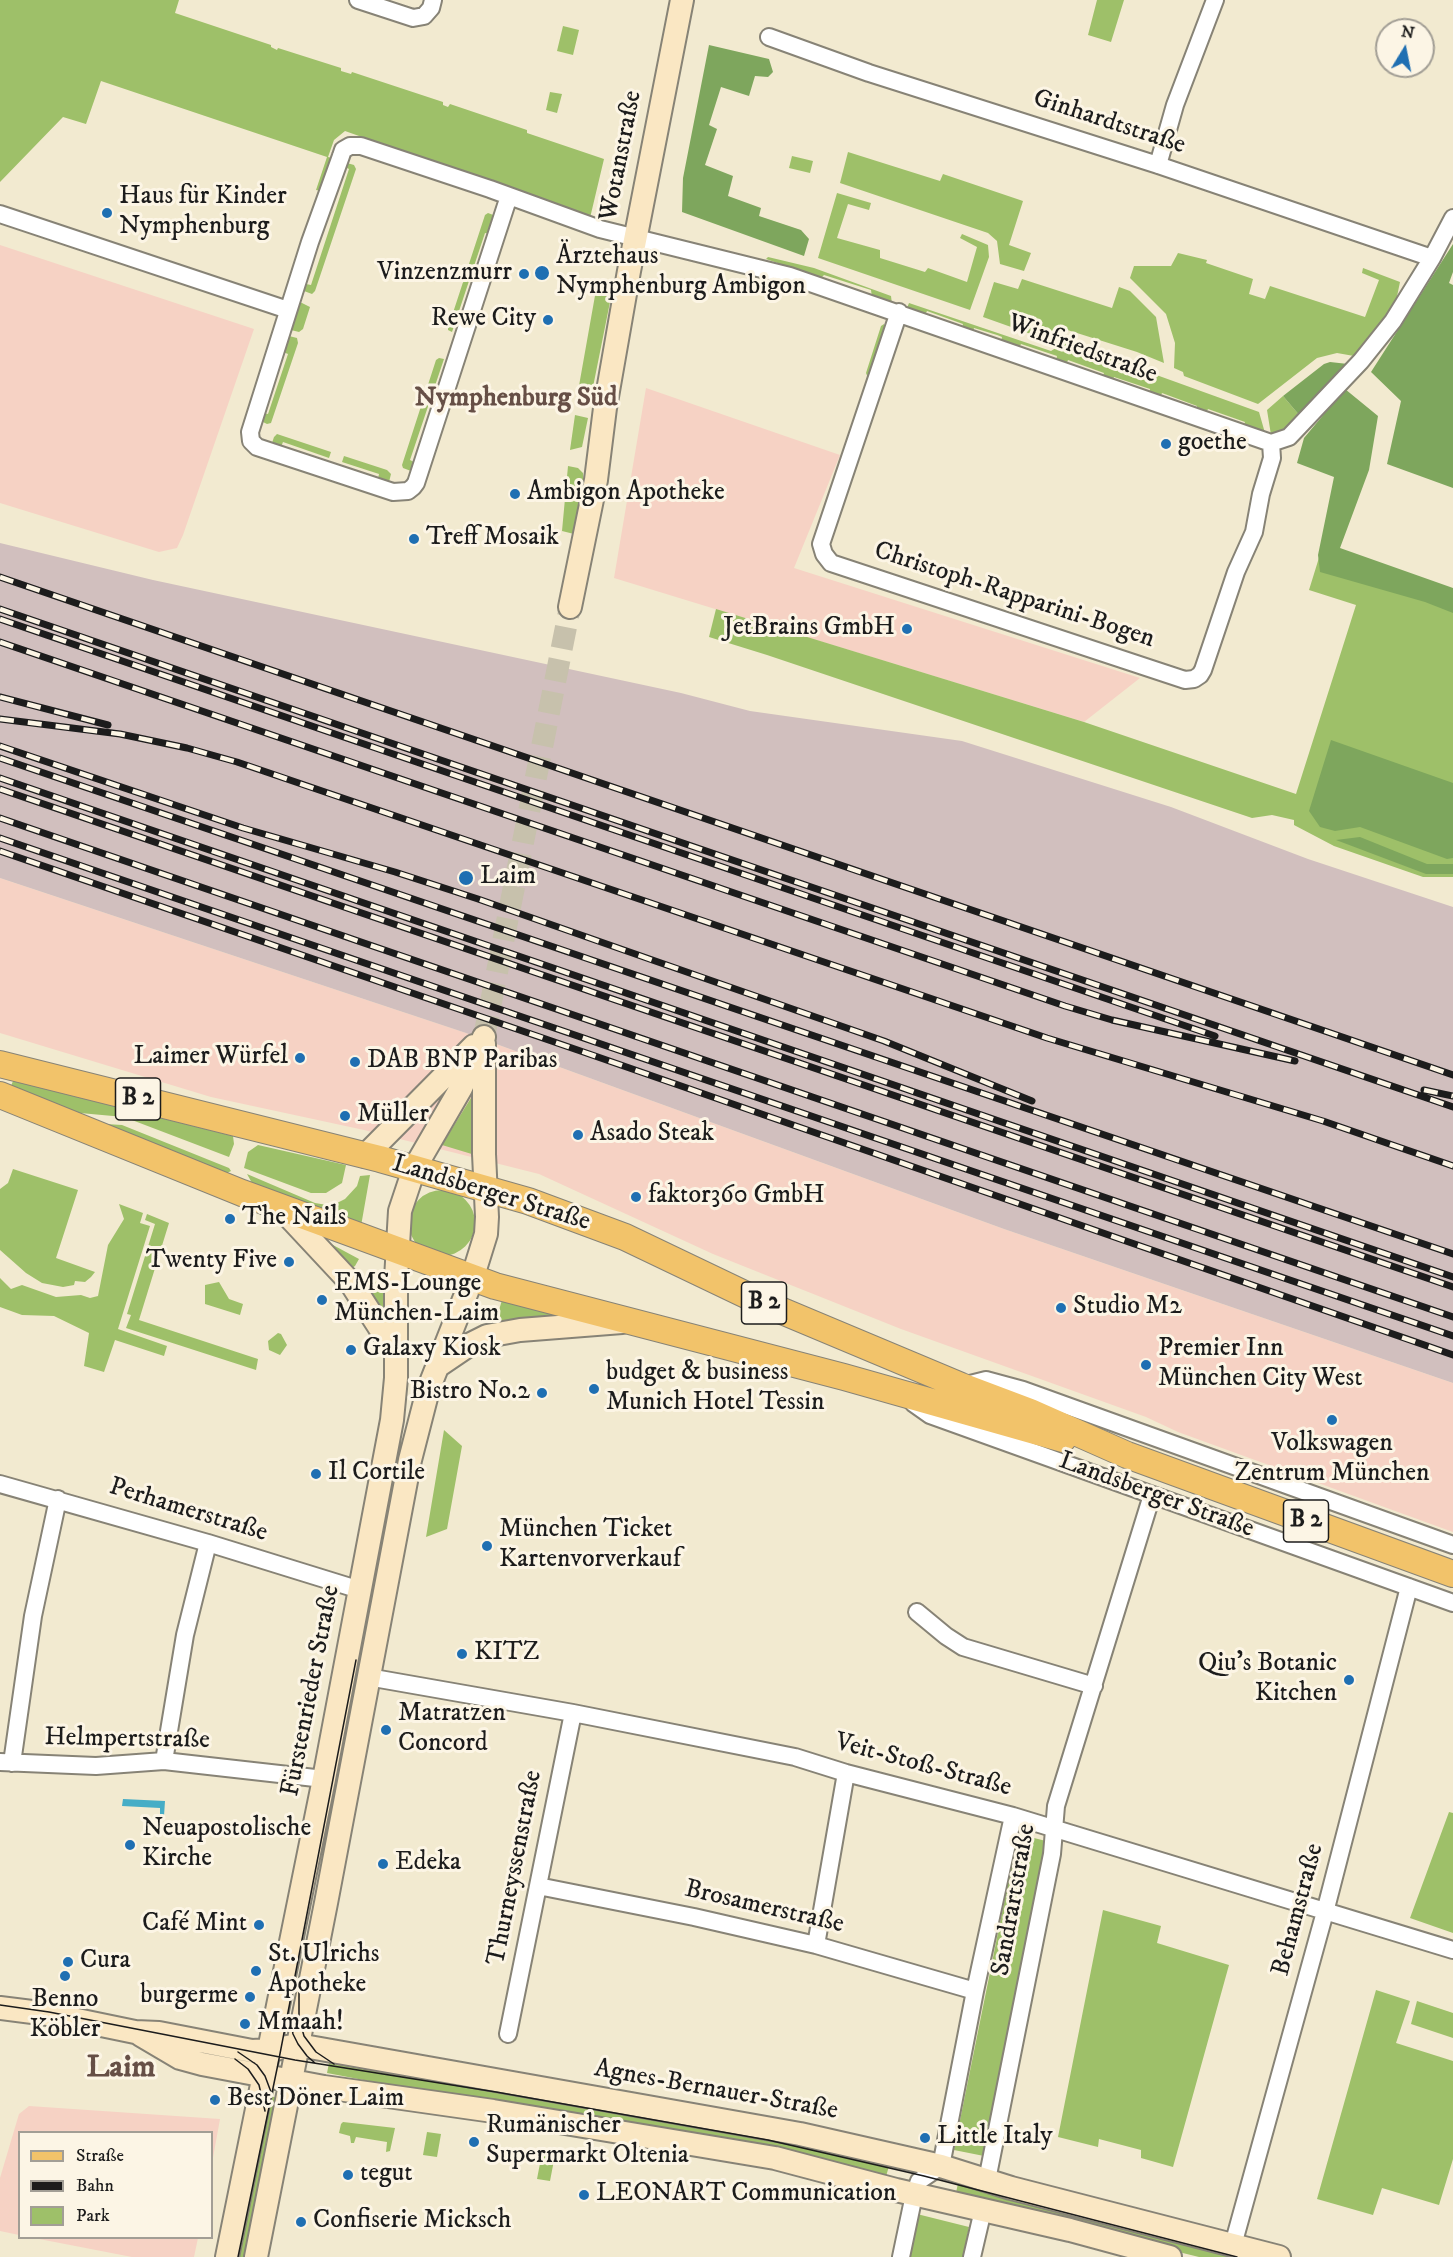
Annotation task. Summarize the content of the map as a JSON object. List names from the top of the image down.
{
  "streets": {
    "main road": [
      "Wotanstraße",
      "B 2",
      "Landsberger Straße",
      "Fürstenrieder Straße",
      "Agnes-Bernauer-Straße"
    ],
    "street": [
      "Ginhardtstraße",
      "Winfriedstraße",
      "Christoph-Rapparini-Bogen",
      "Perhamerstraße",
      "Helmpertstraße",
      "Veit-Stoß-Straße",
      "Thurneyssenstraße",
      "Sandrartstraße",
      "Brosamerstraße",
      "Behamstraße"
    ]
  },
  "crossings": [
    ["Wotanstraße", "Winfriedstraße"],
    ["Winfriedstraße", "Christoph-Rapparini-Bogen"],
    ["Landsberger Straße", "Fürstenrieder Straße"],
    ["Landsberger Straße", "Sandrartstraße"],
    ["Landsberger Straße", "Behamstraße"],
    ["Perhamerstraße", "Fürstenrieder Straße"],
    ["Fürstenrieder Straße", "Helmpertstraße"],
    ["Fürstenrieder Straße", "Veit-Stoß-Straße"],
    ["Fürstenrieder Straße", "Agnes-Bernauer-Straße"],
    ["Veit-Stoß-Straße", "Thurneyssenstraße"],
    ["Veit-Stoß-Straße", "Sandrartstraße"],
    ["Veit-Stoß-Straße", "Behamstraße"],
    ["Thurneyssenstraße", "Brosamerstraße"],
    ["Sandrartstraße", "Brosamerstraße"],
    ["Sandrartstraße", "Agnes-Bernauer-Straße"],
    ["Behamstraße", "Agnes-Bernauer-Straße"]
  ],
  "districts": ["Nymphenburg Süd", "Laim"],
  "places": [
    "Haus für Kinder Nymphenburg",
    "Ärztehaus Nymphenburg Ambigon",
    "Vinzenzmurr",
    "Rewe City",
    "goethe",
    "Ambigon Apotheke",
    "Treff Mosaik",
    "JetBrains GmbH",
    "Laim",
    "Laimer Würfel",
    "DAB BNP Paribas",
    "Müller",
    "Asado Steak",
    "faktor360 GmbH",
    "The Nails",
    "Twenty Five",
    "EMS-Lounge München-Laim",
    "Studio M2",
    "Galaxy Kiosk",
    "Premier Inn München City West",
    "budget & business Munich Hotel Tessin",
    "Bistro No.2",
    "Volkswagen Zentrum München",
    "Il Cortile",
    "München Ticket Kartenvorverkauf",
    "KITZ",
    "Qiu's Botanic Kitchen",
    "Matratzen Concord",
    "Neuapostolische Kirche",
    "Edeka",
    "Café Mint",
    "Cura",
    "St. Ulrichs Apotheke",
    "Benno Köbler",
    "burgerme",
    "Mmaah!",
    "Best Döner Laim",
    "Little Italy",
    "Rumänischer Supermarkt Oltenia",
    "tegut",
    "LEONART Communication",
    "Confiserie Micksch"
  ],
  "legend": ["Straße", "Bahn", "Park"],
  "north": "top"
}
